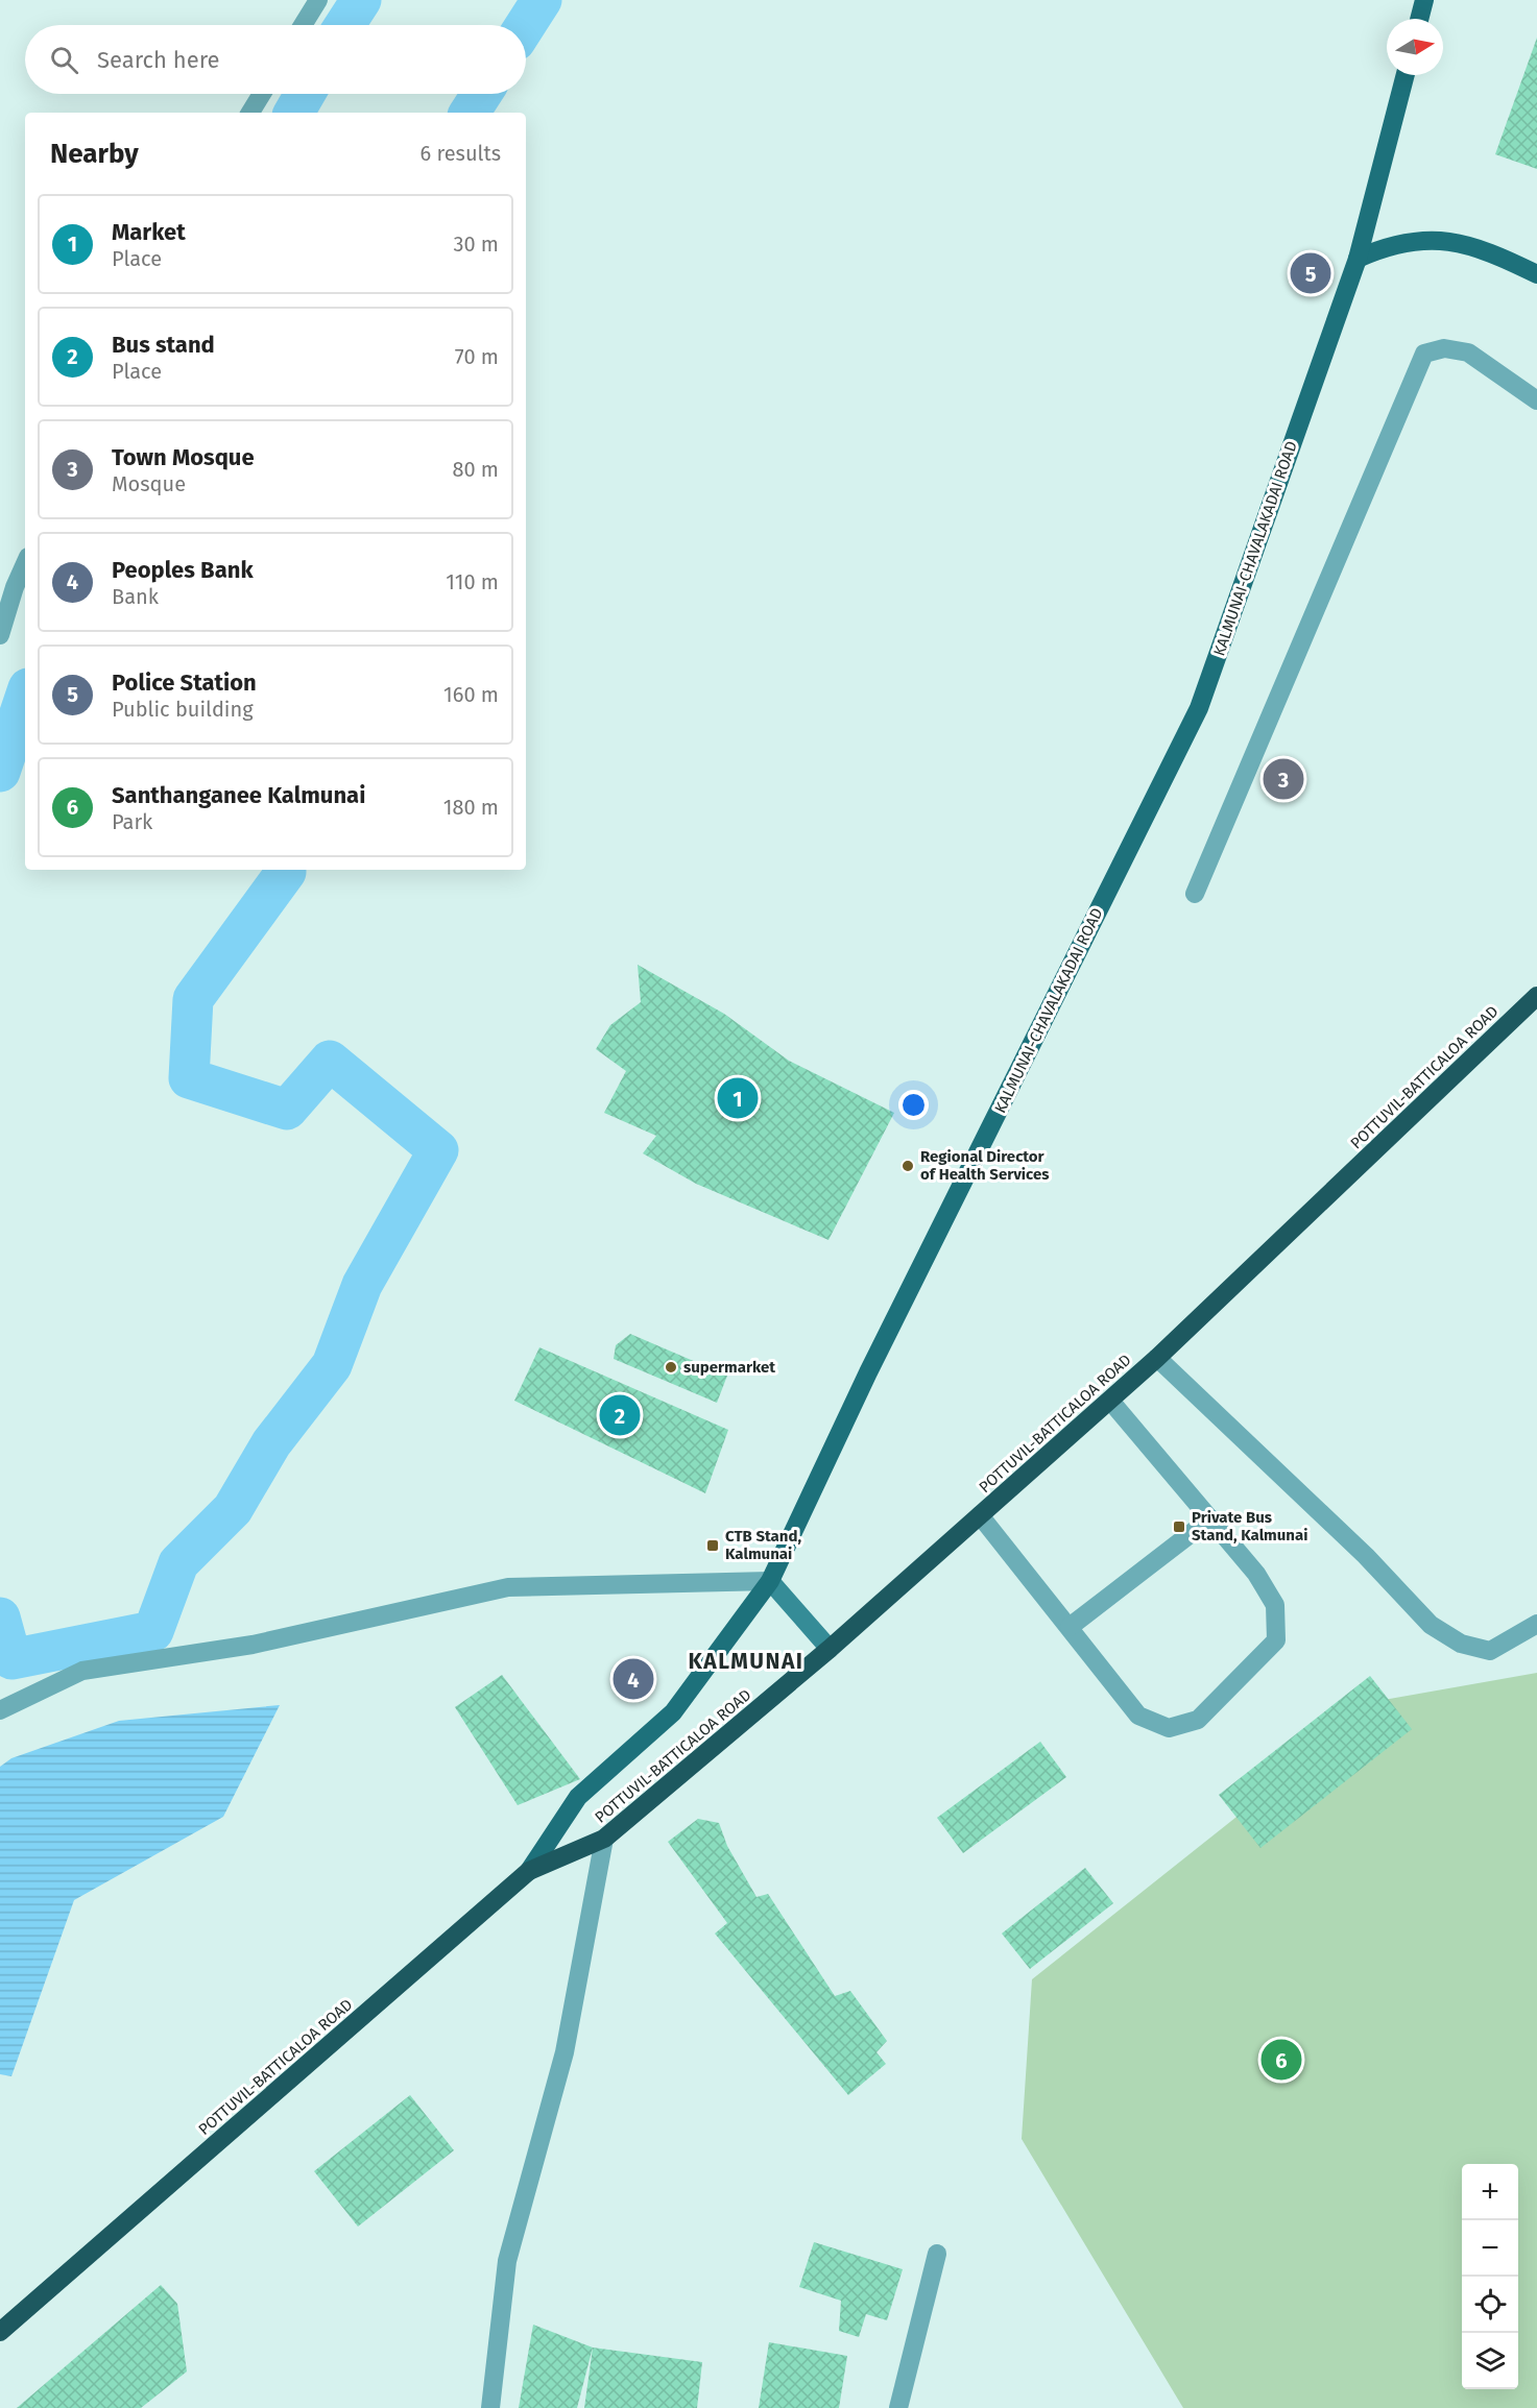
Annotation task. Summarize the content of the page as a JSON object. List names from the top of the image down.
{
  "streets": {
    "highway": ["POTTUVIL-BATTICALOA ROAD"],
    "main road": ["KALMUNAI-CHAVALAKADAI ROAD"]
  },
  "crossings": [
    ["KALMUNAI-CHAVALAKADAI ROAD", "POTTUVIL-BATTICALOA ROAD"]
  ],
  "districts": ["KALMUNAI"],
  "places": {
    "other": ["Regional Director of Health Services", "supermarket"],
    "transit": ["Private Bus Stand, Kalmunai", "CTB Stand, Kalmunai"]
  },
  "north": "right",
  "page": {
    "search": "Search here",
    "heading": ["Nearby", "6 results"],
    "list": [
      {
        "mark": "1",
        "name": "Market",
        "note": "Place",
        "value": "30 m"
      },
      {
        "mark": "2",
        "name": "Bus stand",
        "note": "Place",
        "value": "70 m"
      },
      {
        "mark": "3",
        "name": "Town Mosque",
        "note": "Mosque",
        "value": "80 m"
      },
      {
        "mark": "4",
        "name": "Peoples Bank",
        "note": "Bank",
        "value": "110 m"
      },
      {
        "mark": "5",
        "name": "Police Station",
        "note": "Public building",
        "value": "160 m"
      },
      {
        "mark": "6",
        "name": "Santhanganee Kalmunai",
        "note": "Park",
        "value": "180 m"
      }
    ],
    "pins": [
      "5",
      "3",
      "1",
      "2",
      "4",
      "6"
    ],
    "map_buttons": ["+", "−"]
  }
}
